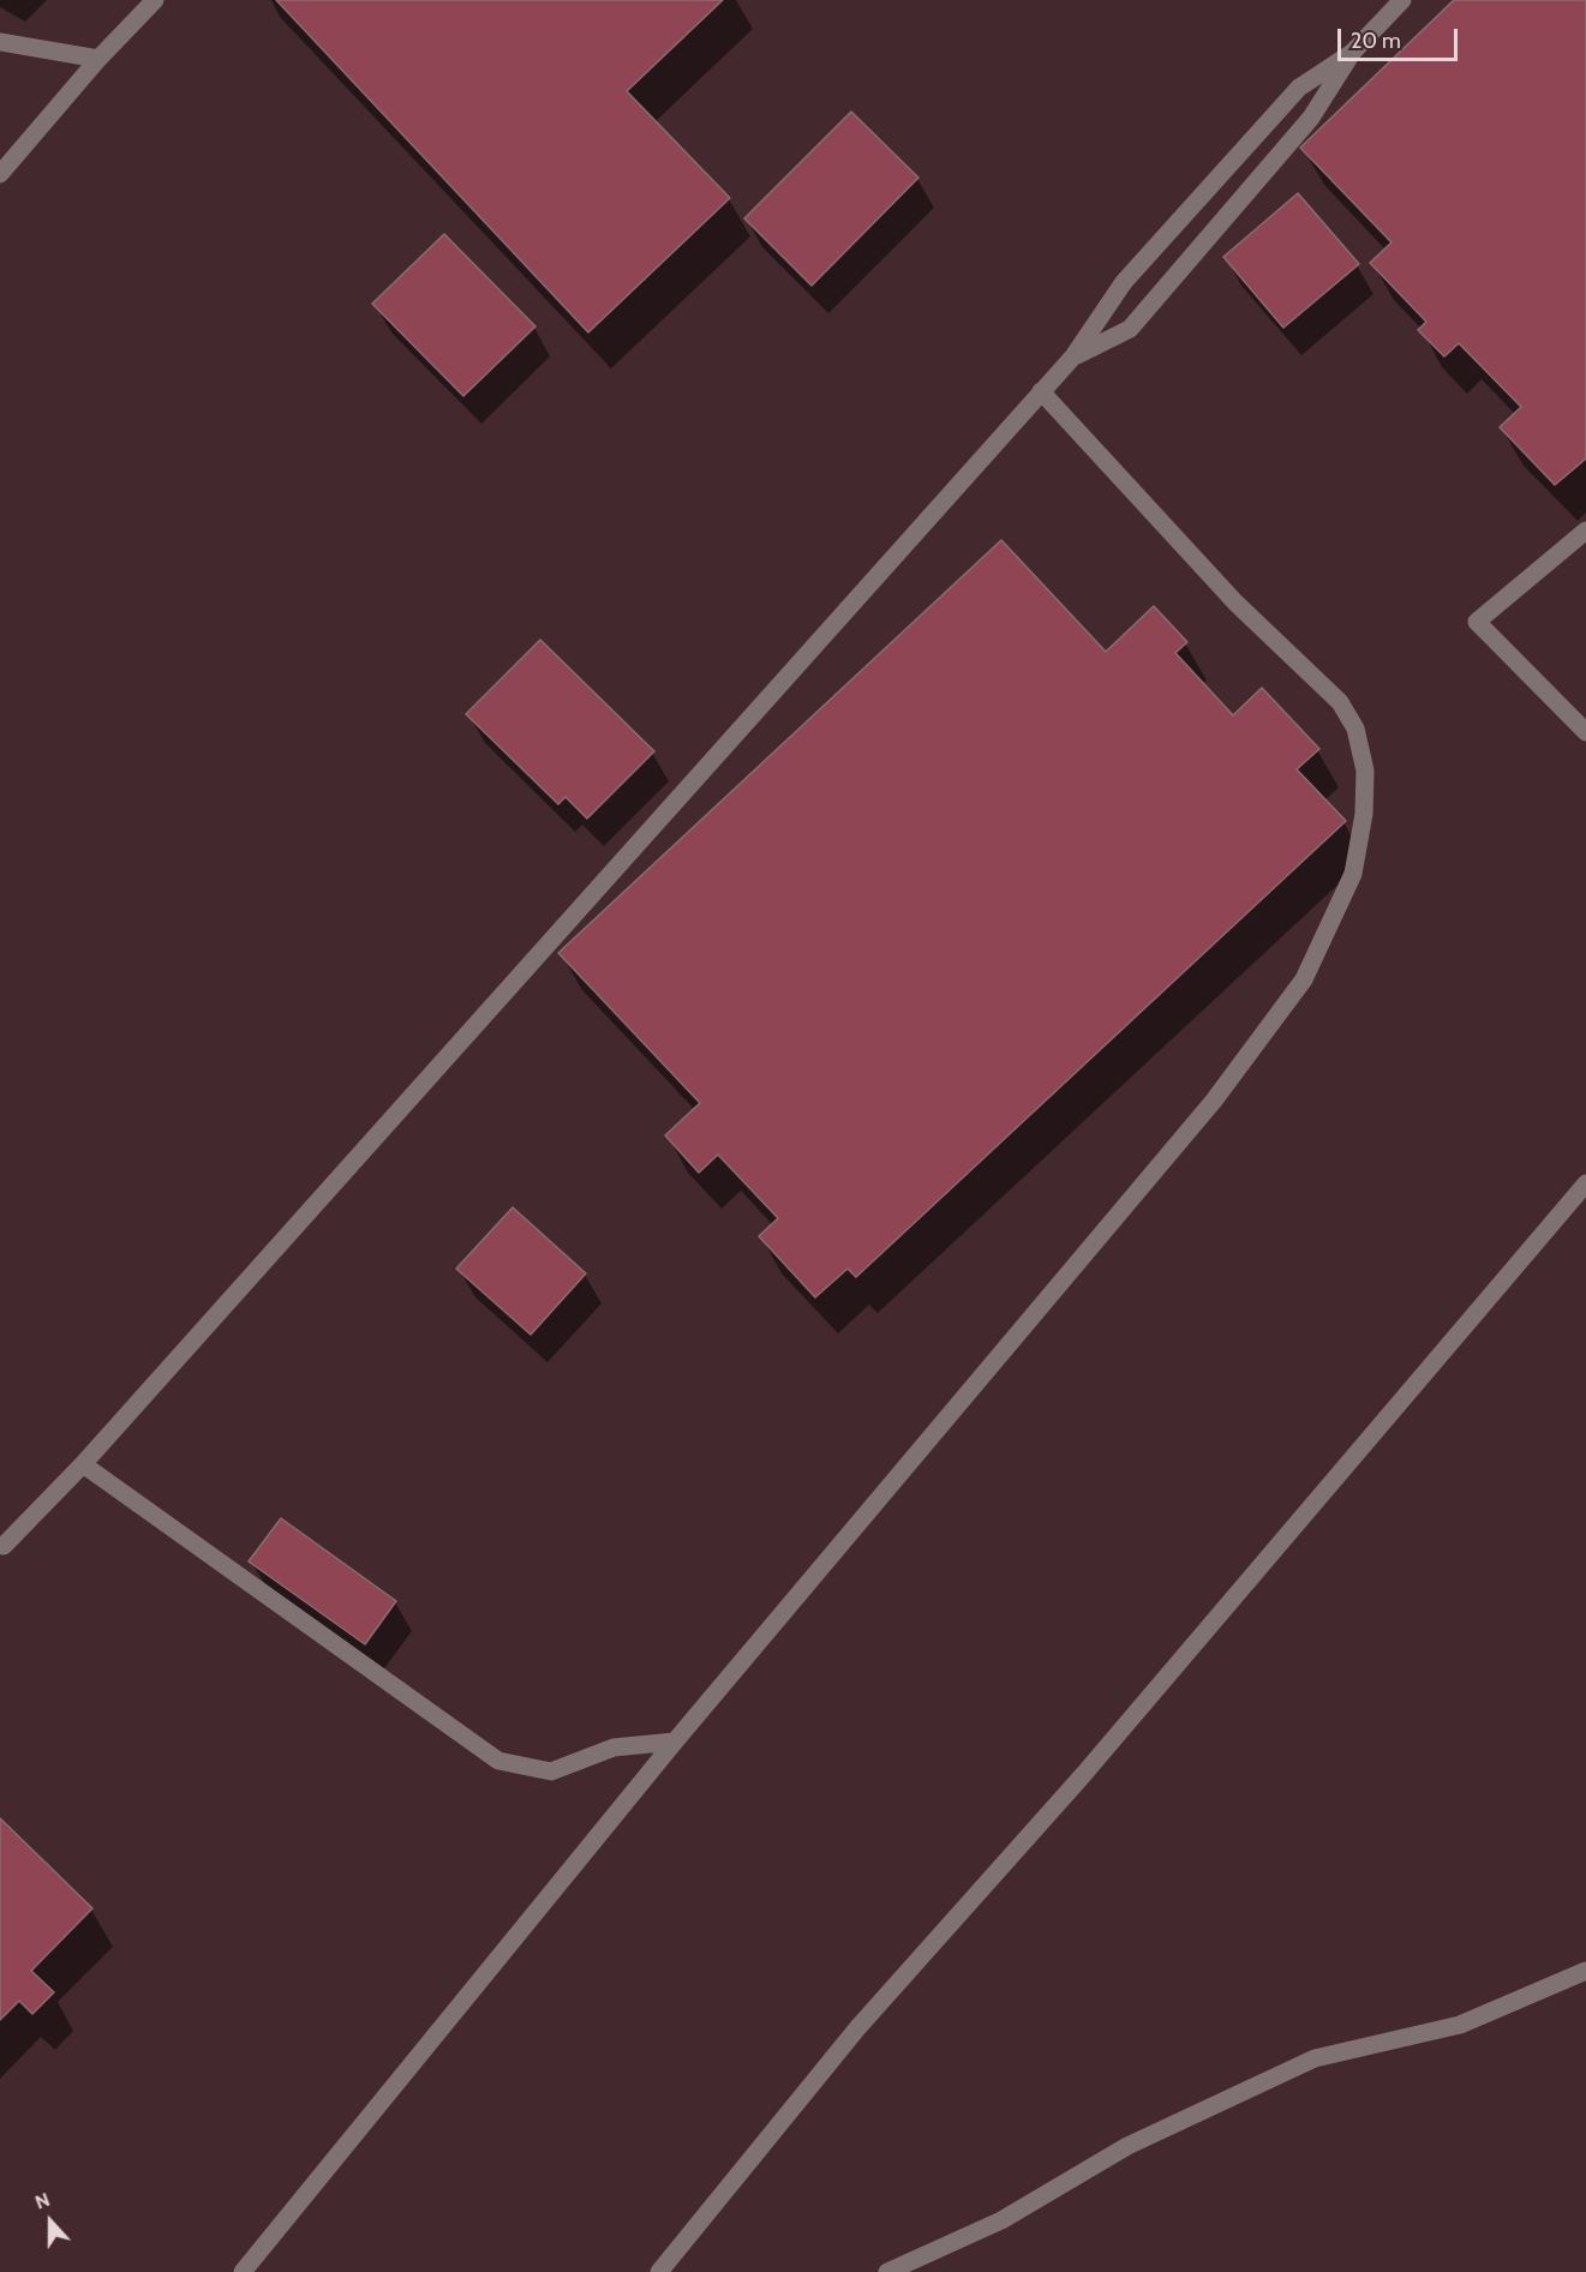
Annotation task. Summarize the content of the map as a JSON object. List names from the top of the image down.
{
  "scale_bar": "20 m",
  "north": "top"
}
